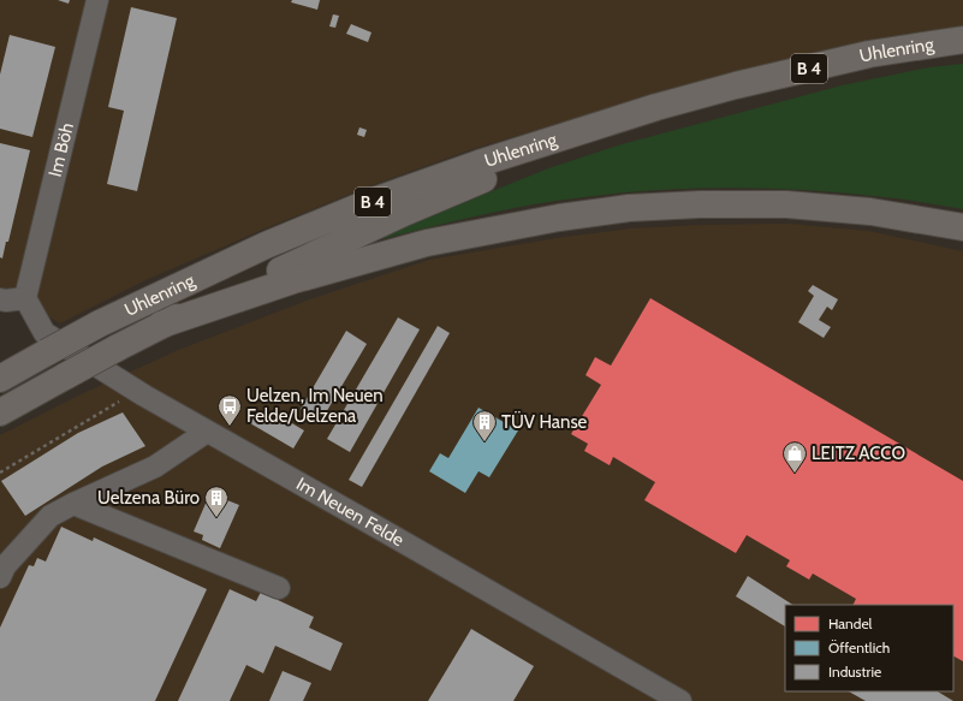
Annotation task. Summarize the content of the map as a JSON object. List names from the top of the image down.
{
  "streets": {
    "highway": ["Uhlenring", "B 4"],
    "street": ["Im Böh", "Im Neuen Felde"]
  },
  "crossings": [
    ["Uhlenring", "B 4"],
    ["Im Böh", "Im Neuen Felde"]
  ],
  "places": {
    "bus stop": ["Uelzen, Im Neuen Felde/Uelzena"],
    "building": ["TÜV Hanse", "Uelzena Büro"],
    "shop": ["LEITZ ACCO"]
  },
  "legend": ["Handel", "Öffentlich", "Industrie"]
}
